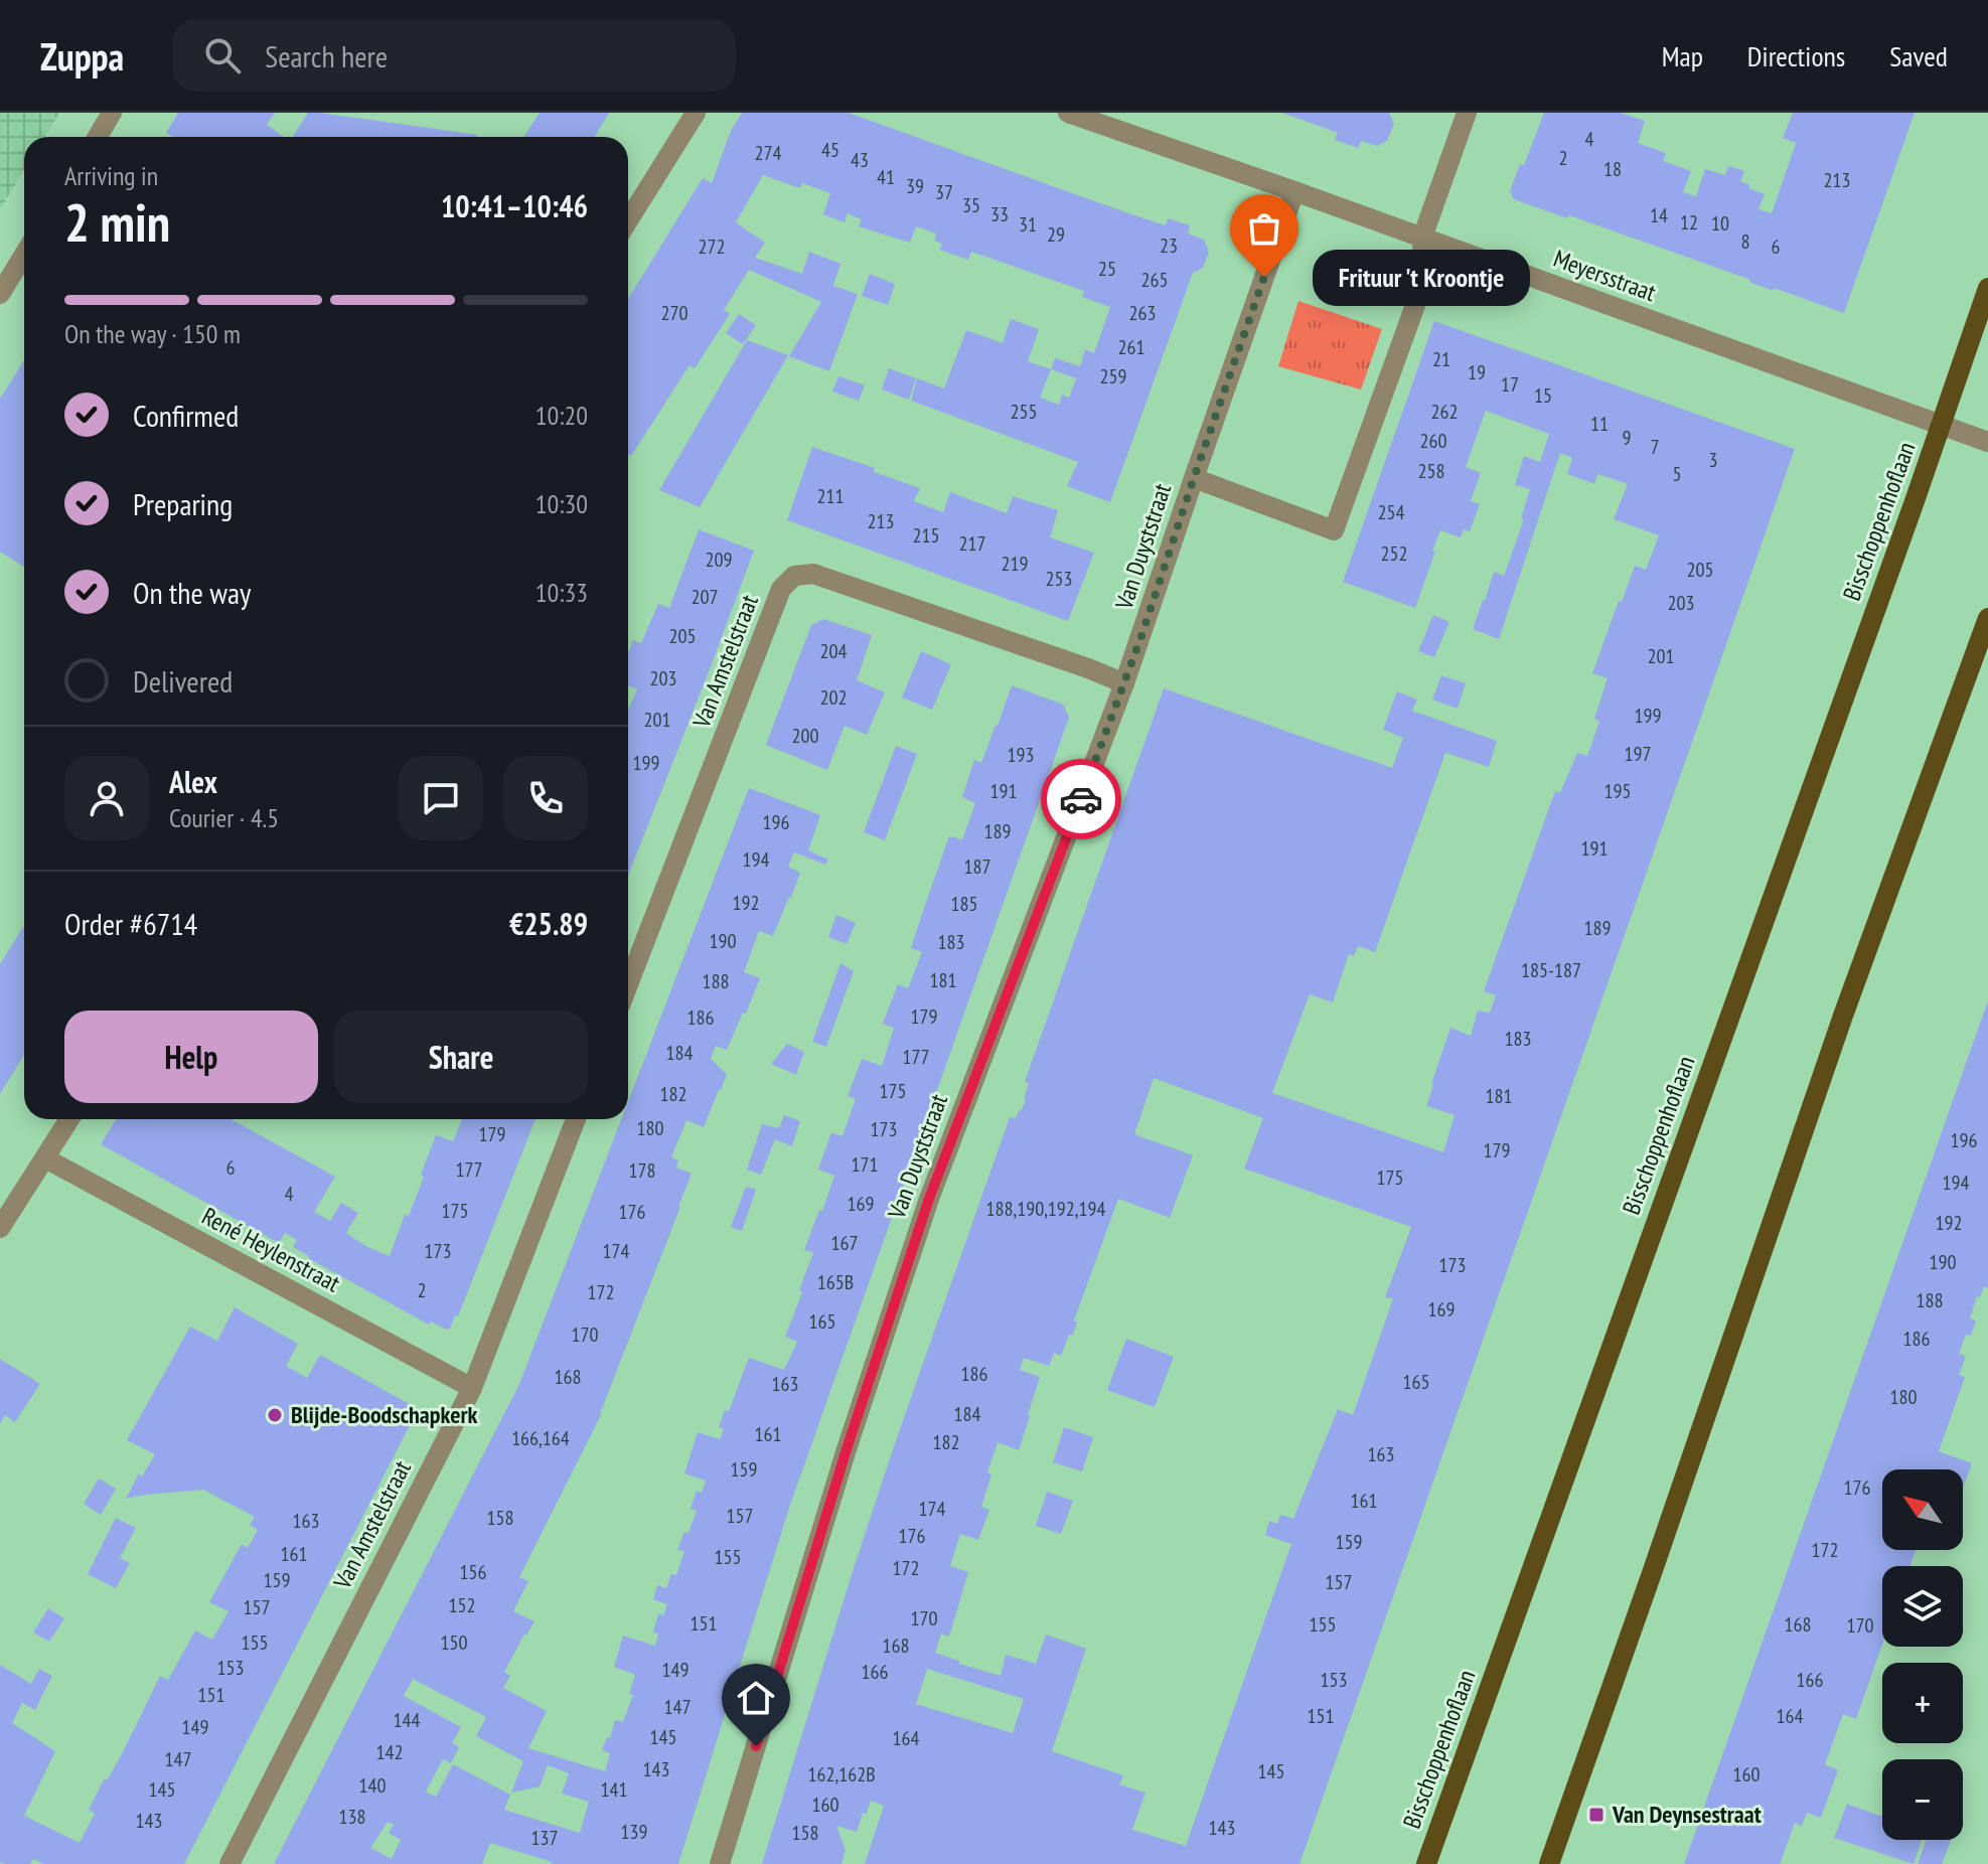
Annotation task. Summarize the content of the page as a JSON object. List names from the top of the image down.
{
  "streets": {
    "main road": ["Bisschoppenhoflaan"],
    "street": [
      "Meyersstraat",
      "Van Duyststraat",
      "Van Amstelstraat",
      "René Heylenstraat"
    ]
  },
  "crossings": [
    ["Meyersstraat", "Bisschoppenhoflaan"],
    ["Meyersstraat", "Van Duyststraat"],
    ["Van Duyststraat", "Van Amstelstraat"],
    ["Van Amstelstraat", "René Heylenstraat"]
  ],
  "places": {
    "other": ["Frituur 't Kroontje", "Blijde-Boodschapkerk"],
    "transit": ["Van Deynsestraat"]
  },
  "house_numbers": [
    "4",
    "45",
    "274",
    "2",
    "43",
    "18",
    "41",
    "213",
    "39",
    "37",
    "35",
    "33",
    "14",
    "12",
    "10",
    "31",
    "29",
    "8",
    "23",
    "272",
    "6",
    "25",
    "265",
    "270",
    "263",
    "261",
    "21",
    "19",
    "259",
    "17",
    "15",
    "255",
    "262",
    "11",
    "9",
    "260",
    "7",
    "3",
    "258",
    "5",
    "211",
    "254",
    "213",
    "215",
    "217",
    "252",
    "209",
    "219",
    "205",
    "253",
    "207",
    "203",
    "205",
    "204",
    "201",
    "203",
    "202",
    "199",
    "201",
    "200",
    "197",
    "193",
    "199",
    "191",
    "195",
    "196",
    "189",
    "191",
    "194",
    "187",
    "192",
    "185",
    "189",
    "190",
    "183",
    "185-187",
    "181",
    "188",
    "179",
    "186",
    "183",
    "184",
    "177",
    "175",
    "182",
    "181",
    "180",
    "173",
    "179",
    "196",
    "179",
    "171",
    "6",
    "177",
    "178",
    "175",
    "194",
    "4",
    "169",
    "188,190,192,194",
    "175",
    "176",
    "192",
    "167",
    "173",
    "174",
    "190",
    "173",
    "165B",
    "2",
    "172",
    "188",
    "169",
    "165",
    "170",
    "186",
    "186",
    "168",
    "165",
    "163",
    "180",
    "184",
    "161",
    "166,164",
    "182",
    "163",
    "159",
    "176",
    "161",
    "174",
    "157",
    "158",
    "163",
    "176",
    "159",
    "172",
    "161",
    "155",
    "172",
    "156",
    "159",
    "157",
    "152",
    "157",
    "170",
    "151",
    "155",
    "168",
    "170",
    "155",
    "150",
    "168",
    "153",
    "149",
    "166",
    "153",
    "166",
    "151",
    "147",
    "151",
    "164",
    "144",
    "149",
    "145",
    "164",
    "142",
    "147",
    "143",
    "145",
    "162,162B",
    "160",
    "140",
    "145",
    "141",
    "160",
    "138",
    "143",
    "143",
    "139",
    "158",
    "137"
  ],
  "north": "top left",
  "page": {
    "header": "Zuppa",
    "search": "Search here",
    "nav": ["Map", "Directions", "Saved"],
    "heading": ["2 min", "Arriving in", "10:41–10:46"],
    "panel": [
      "Alex",
      "Courier · 4.5",
      "Order #6714",
      "€25.89"
    ],
    "bubble": "Frituur 't Kroontje",
    "bar": "On the way · 150 m",
    "list": [
      ["Confirmed", "10:20"],
      ["Preparing", "10:30"],
      ["On the way", "10:33"],
      "Delivered"
    ],
    "buttons": ["Help", "Share"],
    "map_buttons": ["+", "−"]
  }
}
